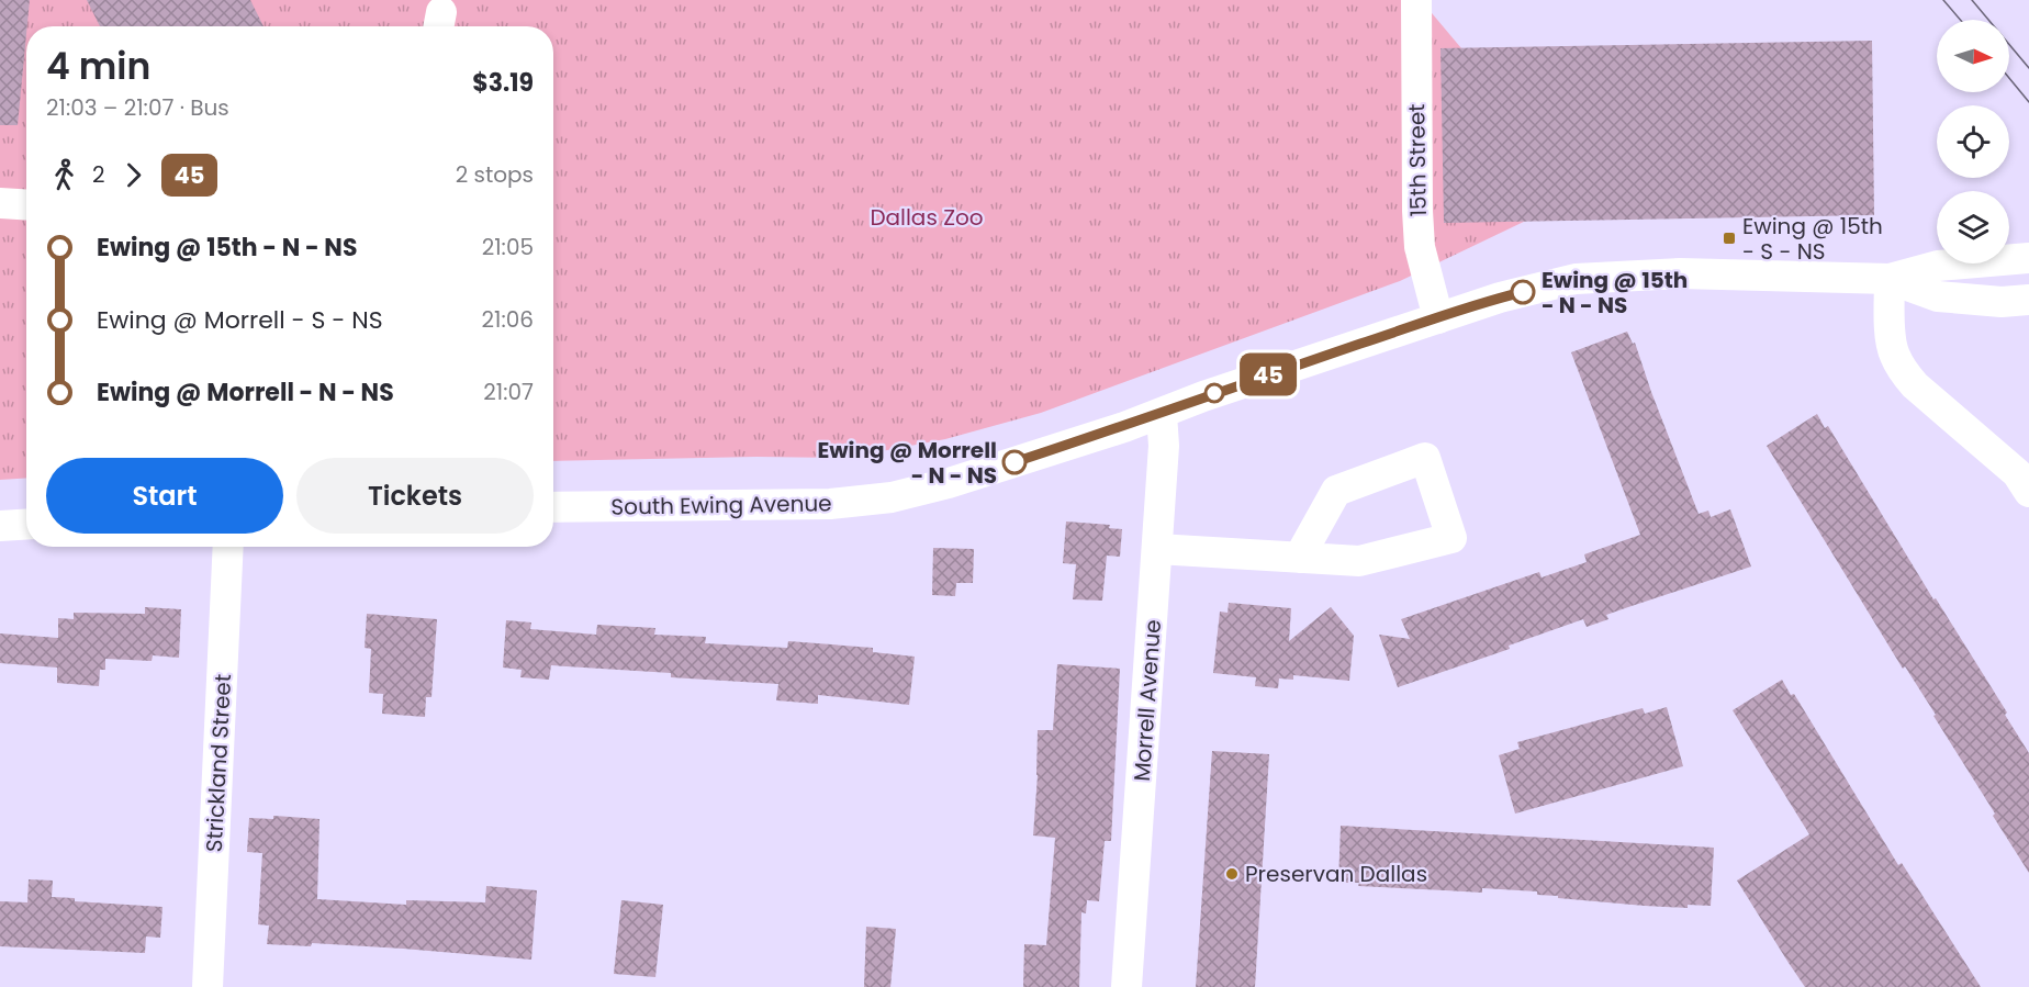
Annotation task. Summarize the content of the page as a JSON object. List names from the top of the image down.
{
  "streets": {
    "street": [
      "15th Street",
      "South Ewing Avenue",
      "Morrell Avenue",
      "Strickland Street"
    ]
  },
  "crossings": [
    ["15th Street", "South Ewing Avenue"],
    ["South Ewing Avenue", "Morrell Avenue"]
  ],
  "parks": ["Dallas Zoo"],
  "places": {
    "transit": ["Ewing @ 15th - S - NS"],
    "other": ["Ewing @ 15th - N - NS", "Ewing @ Morrell - N - NS", "Preservan Dallas"]
  },
  "lines": ["bus line 45"],
  "north": "right",
  "page": {
    "on_map": "45",
    "heading": ["4 min", "21:03 – 21:07 · Bus", "$3.19"],
    "legs": ["2", "45", "2 stops"],
    "list": [
      {
        "name": "Ewing @ 15th - N - NS",
        "value": "21:05"
      },
      {
        "name": "Ewing @ Morrell - S - NS",
        "value": "21:06"
      },
      {
        "name": "Ewing @ Morrell - N - NS",
        "value": "21:07"
      }
    ],
    "buttons": ["Start", "Tickets"]
  }
}
